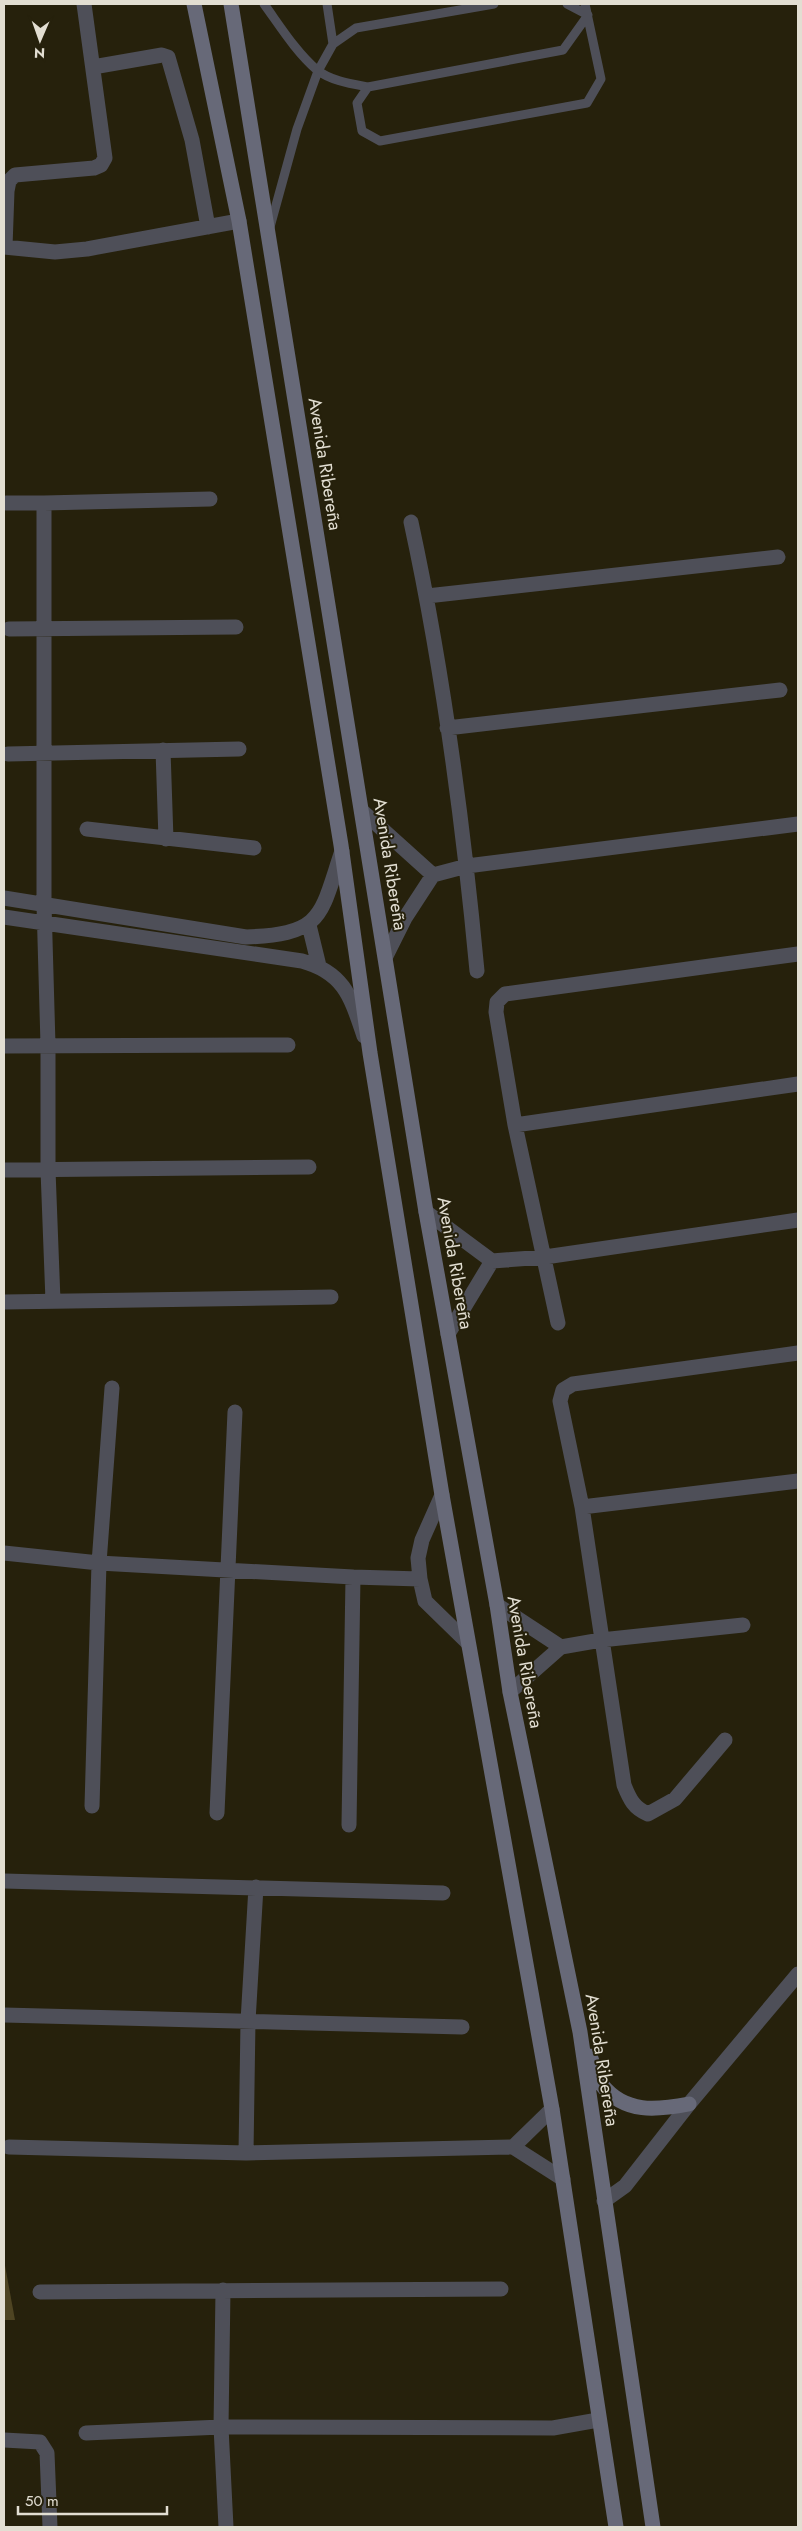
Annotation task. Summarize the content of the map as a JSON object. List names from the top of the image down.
{
  "streets": {
    "street": ["Avenida Ribereña"]
  },
  "scale_bar": "50 m",
  "north": "bottom"
}
